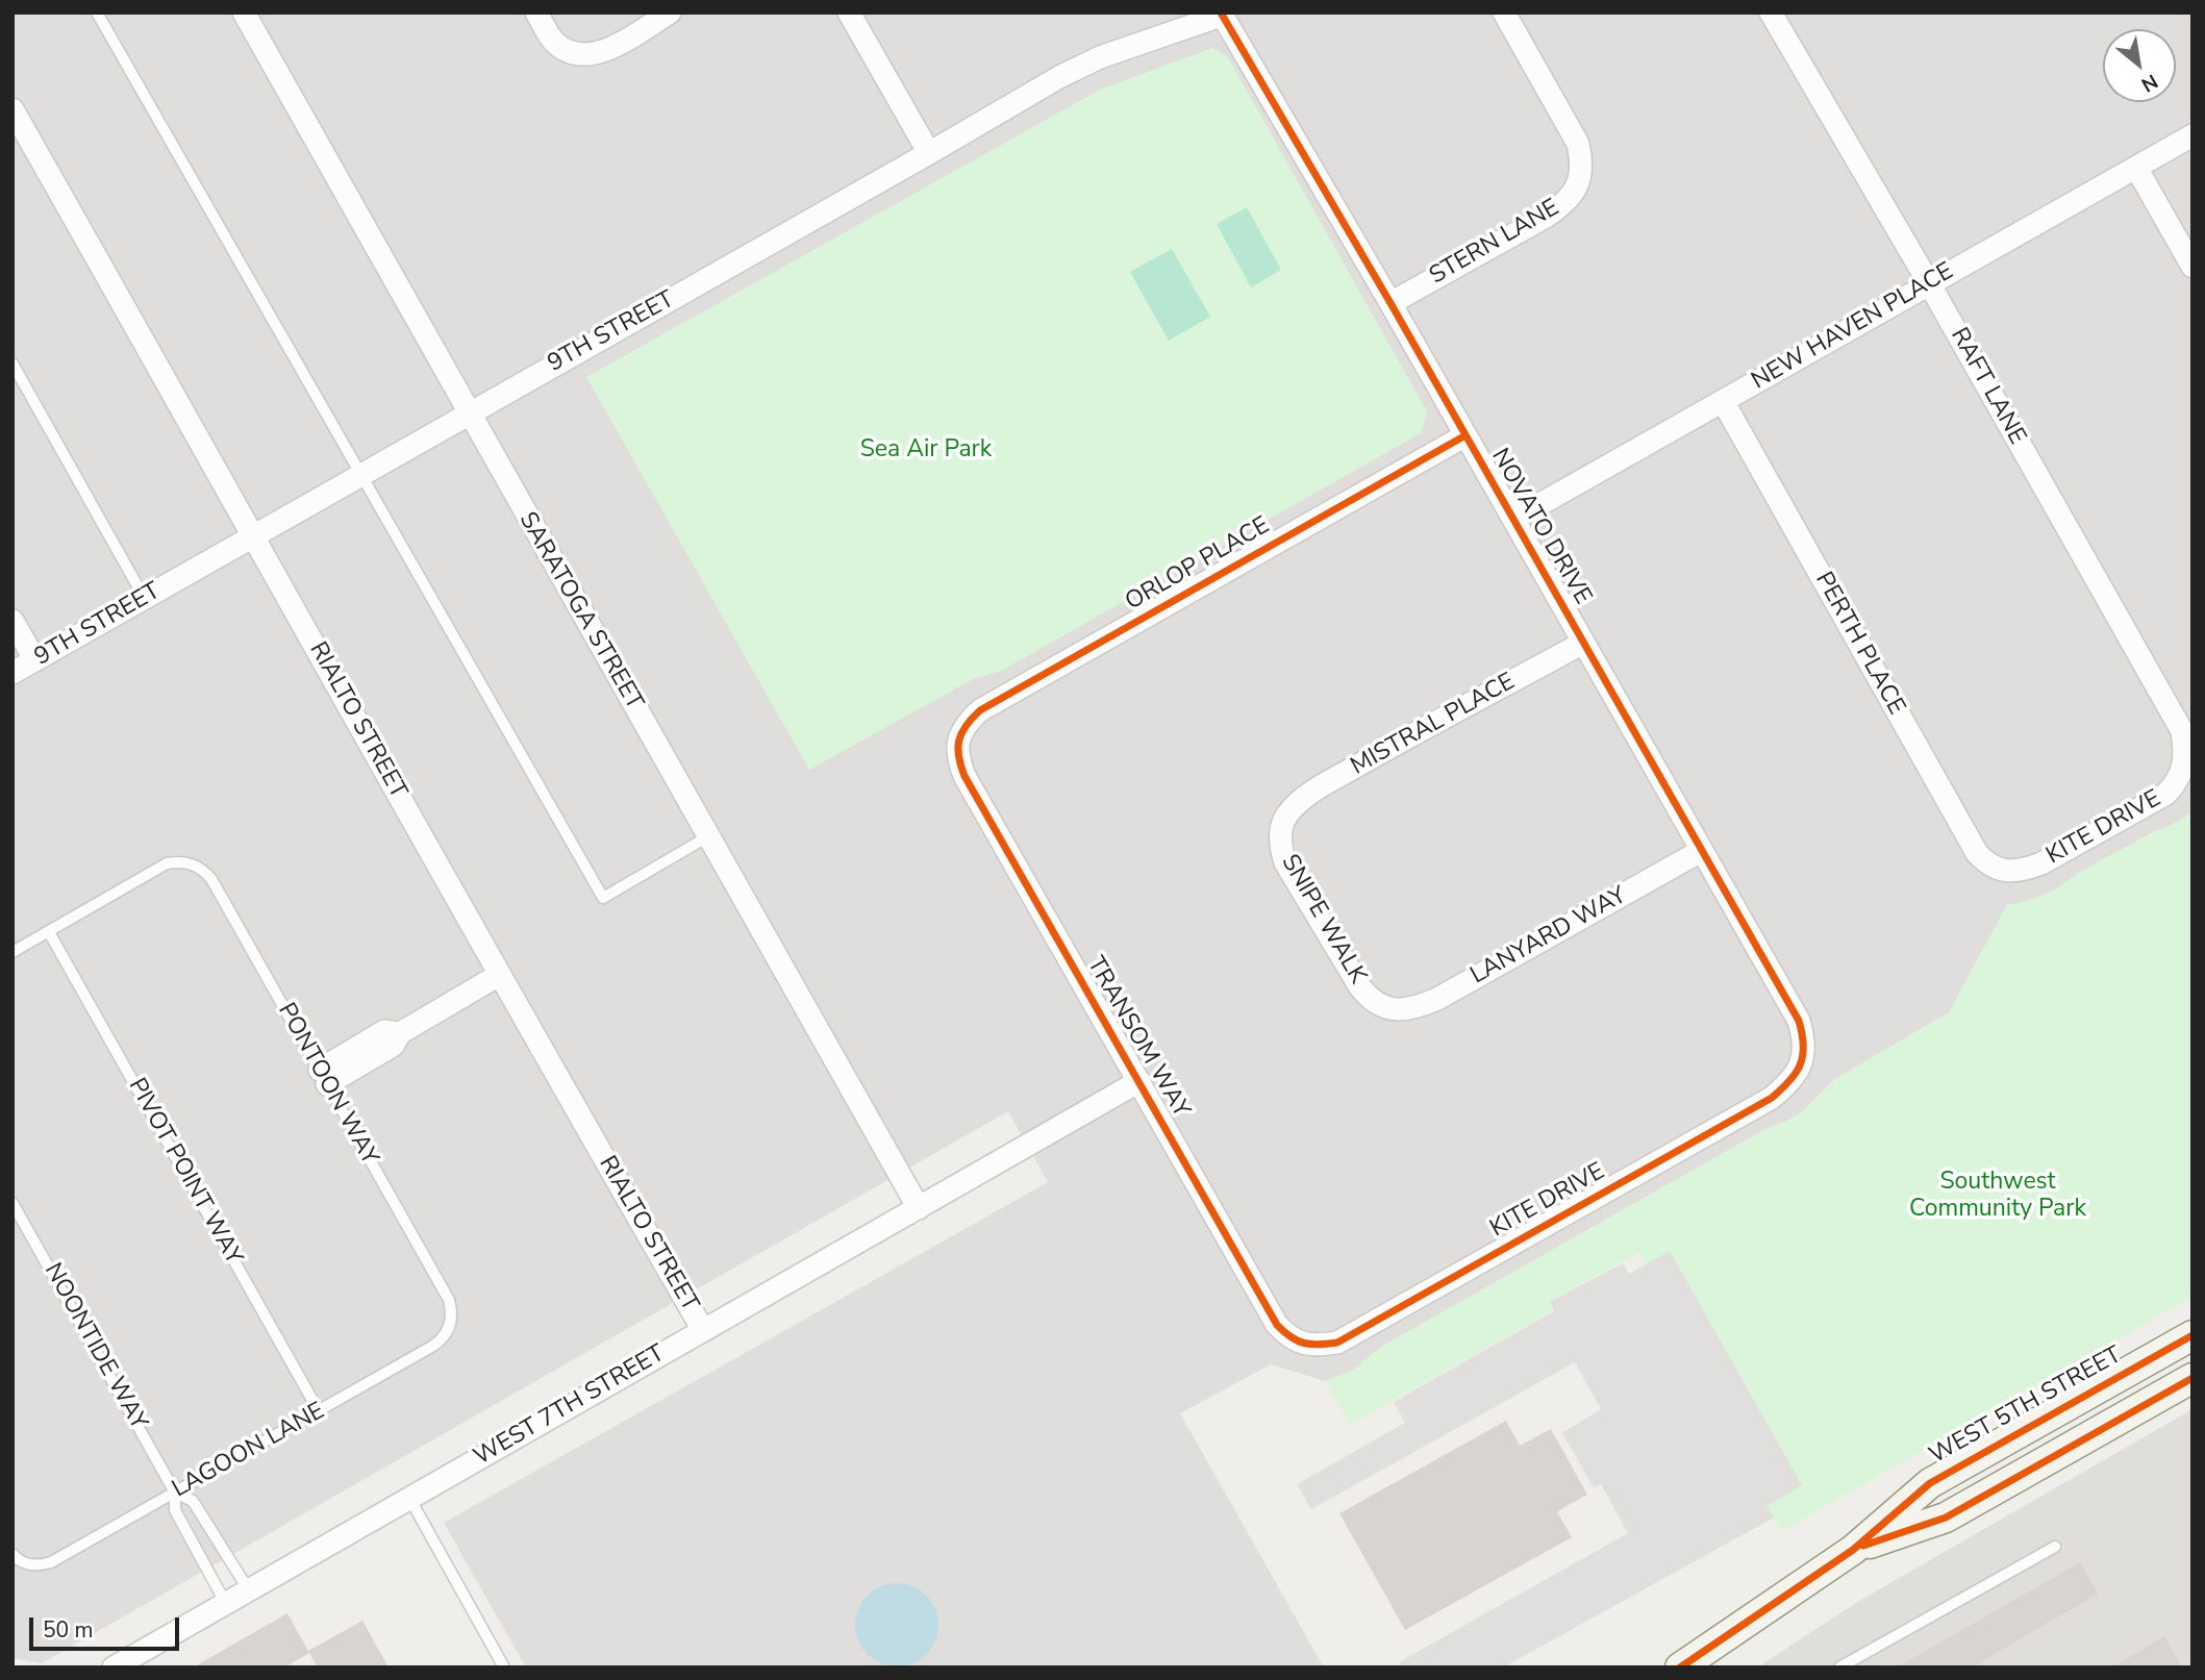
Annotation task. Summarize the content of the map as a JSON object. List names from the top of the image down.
{
  "streets": {
    "main road": ["WEST 5TH STREET"],
    "street": [
      "STERN LANE",
      "NEW HAVEN PLACE",
      "9TH STREET",
      "RAFT LANE",
      "NOVATO DRIVE",
      "ORLOP PLACE",
      "SARATOGA STREET",
      "PERTH PLACE",
      "RIALTO STREET",
      "MISTRAL PLACE",
      "KITE DRIVE",
      "SNIPE WALK",
      "LANYARD WAY",
      "TRANSOM WAY",
      "WEST 7TH STREET"
    ],
    "lane": [
      "PONTOON WAY",
      "PIVOT POINT WAY",
      "NOONTIDE WAY",
      "LAGOON LANE"
    ]
  },
  "crossings": [
    ["STERN LANE", "NOVATO DRIVE"],
    ["NEW HAVEN PLACE", "RAFT LANE"],
    ["NEW HAVEN PLACE", "NOVATO DRIVE"],
    ["NEW HAVEN PLACE", "PERTH PLACE"],
    ["9TH STREET", "NOVATO DRIVE"],
    ["9TH STREET", "SARATOGA STREET"],
    ["9TH STREET", "RIALTO STREET"],
    ["RAFT LANE", "KITE DRIVE"],
    ["NOVATO DRIVE", "ORLOP PLACE"],
    ["NOVATO DRIVE", "MISTRAL PLACE"],
    ["NOVATO DRIVE", "KITE DRIVE"],
    ["NOVATO DRIVE", "LANYARD WAY"],
    ["ORLOP PLACE", "TRANSOM WAY"],
    ["SARATOGA STREET", "WEST 7TH STREET"],
    ["PERTH PLACE", "KITE DRIVE"],
    ["RIALTO STREET", "WEST 7TH STREET"],
    ["MISTRAL PLACE", "SNIPE WALK"],
    ["KITE DRIVE", "TRANSOM WAY"],
    ["SNIPE WALK", "LANYARD WAY"],
    ["TRANSOM WAY", "WEST 7TH STREET"],
    ["PONTOON WAY", "PIVOT POINT WAY"],
    ["PONTOON WAY", "LAGOON LANE"],
    ["PIVOT POINT WAY", "LAGOON LANE"],
    ["NOONTIDE WAY", "WEST 7TH STREET"],
    ["NOONTIDE WAY", "LAGOON LANE"]
  ],
  "parks": ["Sea Air Park", "Southwest Community Park"],
  "scale_bar": "50 m",
  "north": "bottom right"
}
